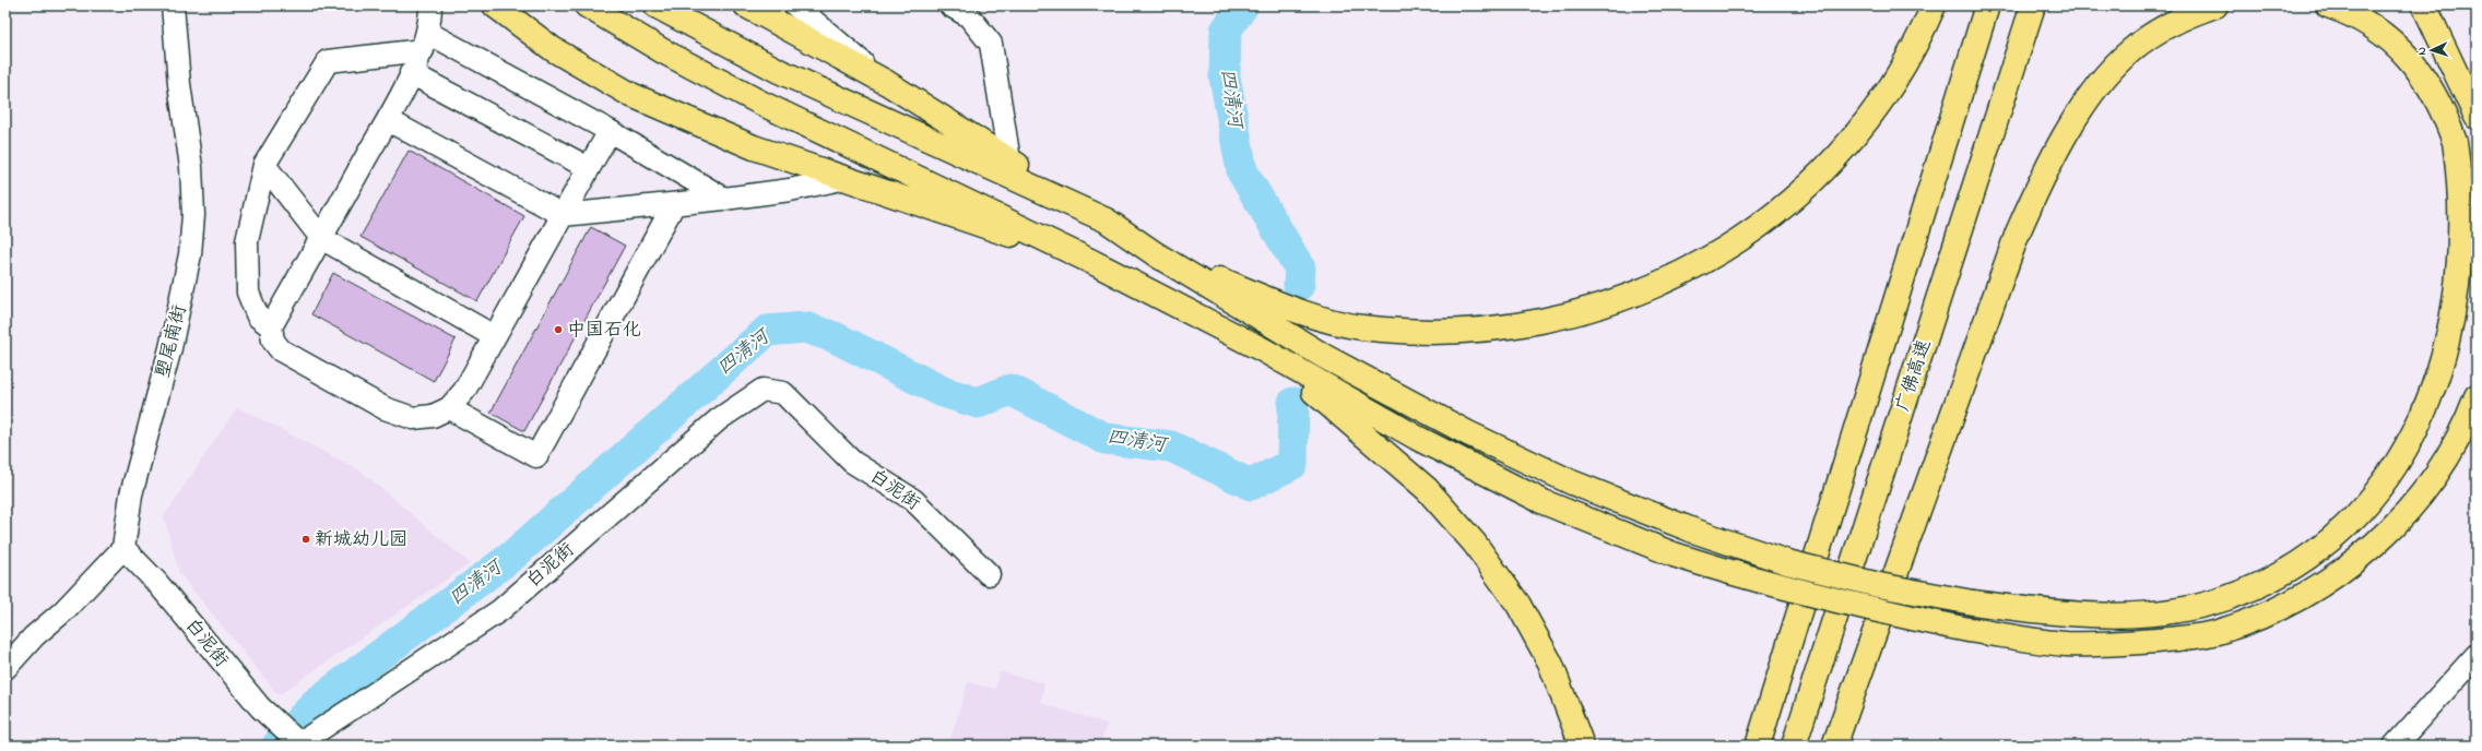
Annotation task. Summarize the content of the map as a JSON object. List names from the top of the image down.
{
  "streets": {
    "highway": ["广佛高速"],
    "street": ["塱尾南街", "白泥街"]
  },
  "crossings": [
    ["塱尾南街", "白泥街"]
  ],
  "water": ["四清河"],
  "places": ["中国石化", "新城幼儿园"],
  "north": "left"
}
